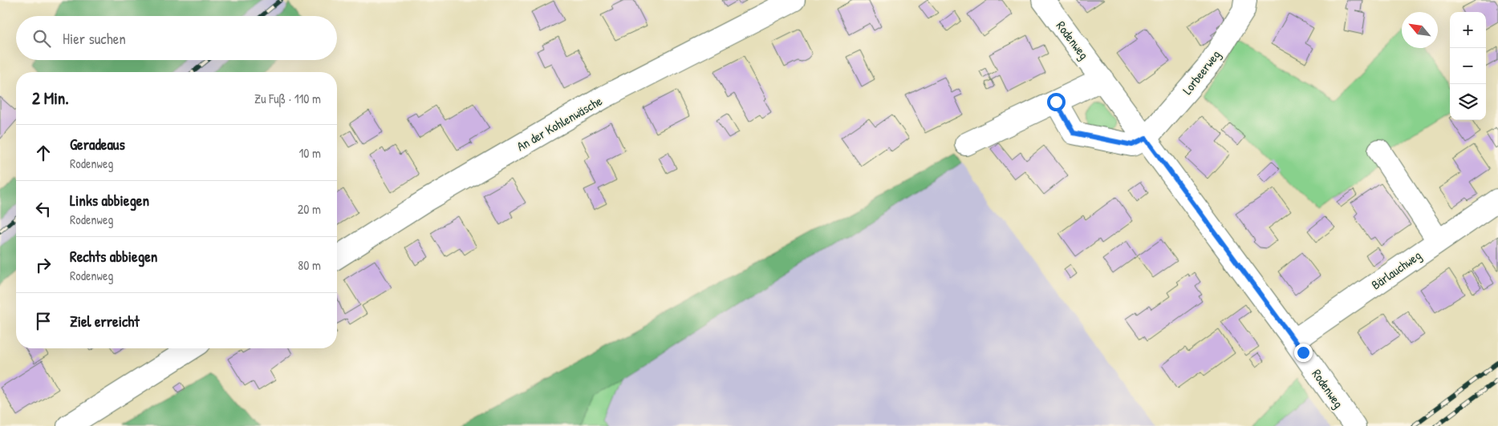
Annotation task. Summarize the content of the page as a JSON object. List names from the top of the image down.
{
  "streets": {
    "street": [
      "Rodenweg",
      "Lorbeerweg",
      "An der Kohlenwäsche",
      "Bärlauchweg"
    ]
  },
  "crossings": [
    ["Rodenweg", "Lorbeerweg"],
    ["Rodenweg", "Bärlauchweg"]
  ],
  "north": "top left",
  "page": {
    "map_buttons": ["+", "−"],
    "search": "Hier suchen",
    "heading": ["2 Min.", "Zu Fuß · 110 m"],
    "list": [
      ["Geradeaus", "Rodenweg", "10 m"],
      ["Links abbiegen", "Rodenweg", "20 m"],
      ["Rechts abbiegen", "Rodenweg", "80 m"],
      "Ziel erreicht"
    ]
  }
}
